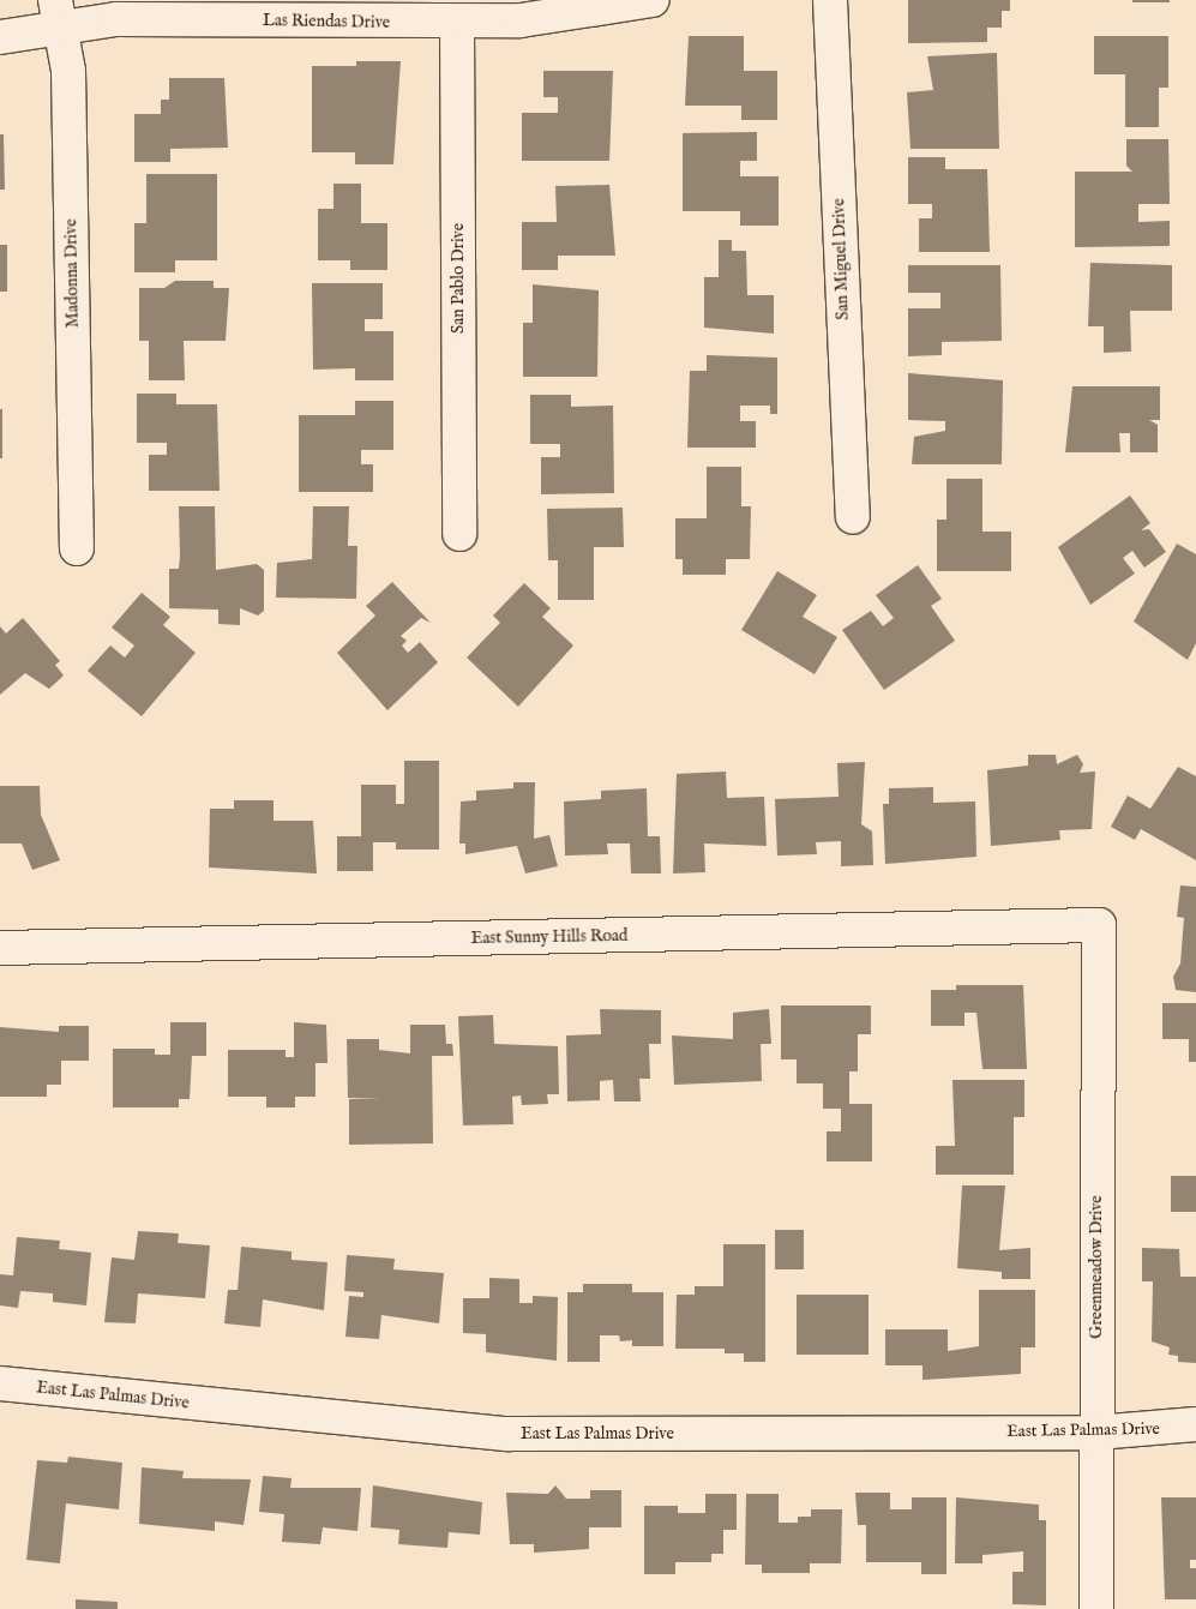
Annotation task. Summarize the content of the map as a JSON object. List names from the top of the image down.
{
  "streets": {
    "street": [
      "Las Riendas Drive",
      "San Miguel Drive",
      "Madonna Drive",
      "San Pablo Drive",
      "East Sunny Hills Road",
      "Greenmeadow Drive",
      "East Las Palmas Drive"
    ]
  },
  "crossings": [
    ["Las Riendas Drive", "Madonna Drive"],
    ["Las Riendas Drive", "San Pablo Drive"],
    ["East Sunny Hills Road", "Greenmeadow Drive"],
    ["Greenmeadow Drive", "East Las Palmas Drive"]
  ]
}
